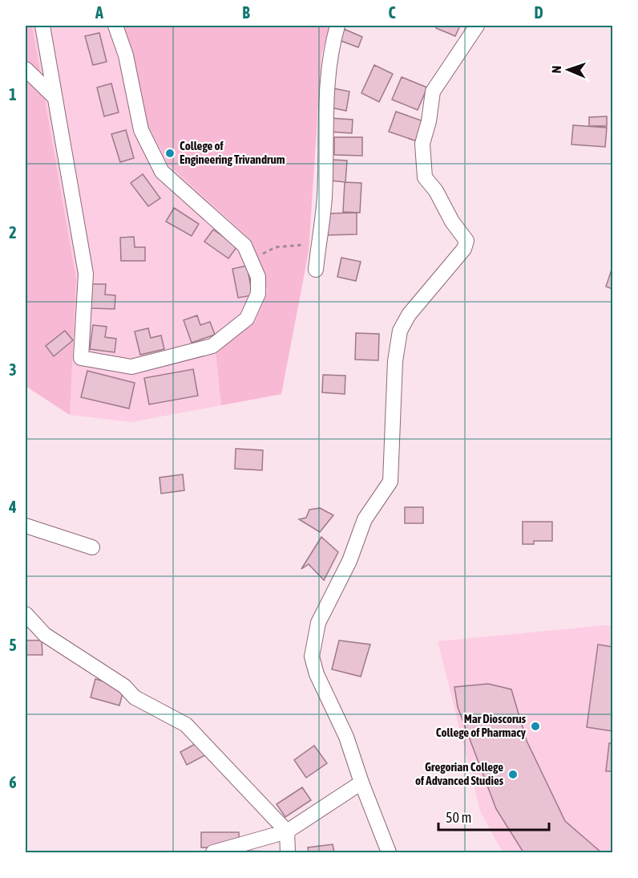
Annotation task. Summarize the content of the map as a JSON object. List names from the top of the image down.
{
  "places": ["College of Engineering Trivandrum", "Mar Dioscorus College of Pharmacy", "Gregorian College of Advanced Studies"],
  "scale_bar": "50 m",
  "north": "left",
  "grid": {
    "columns": [
      "A",
      "B",
      "C",
      "D"
    ],
    "rows": [
      "1",
      "2",
      "3",
      "4",
      "5",
      "6"
    ]
  }
}
